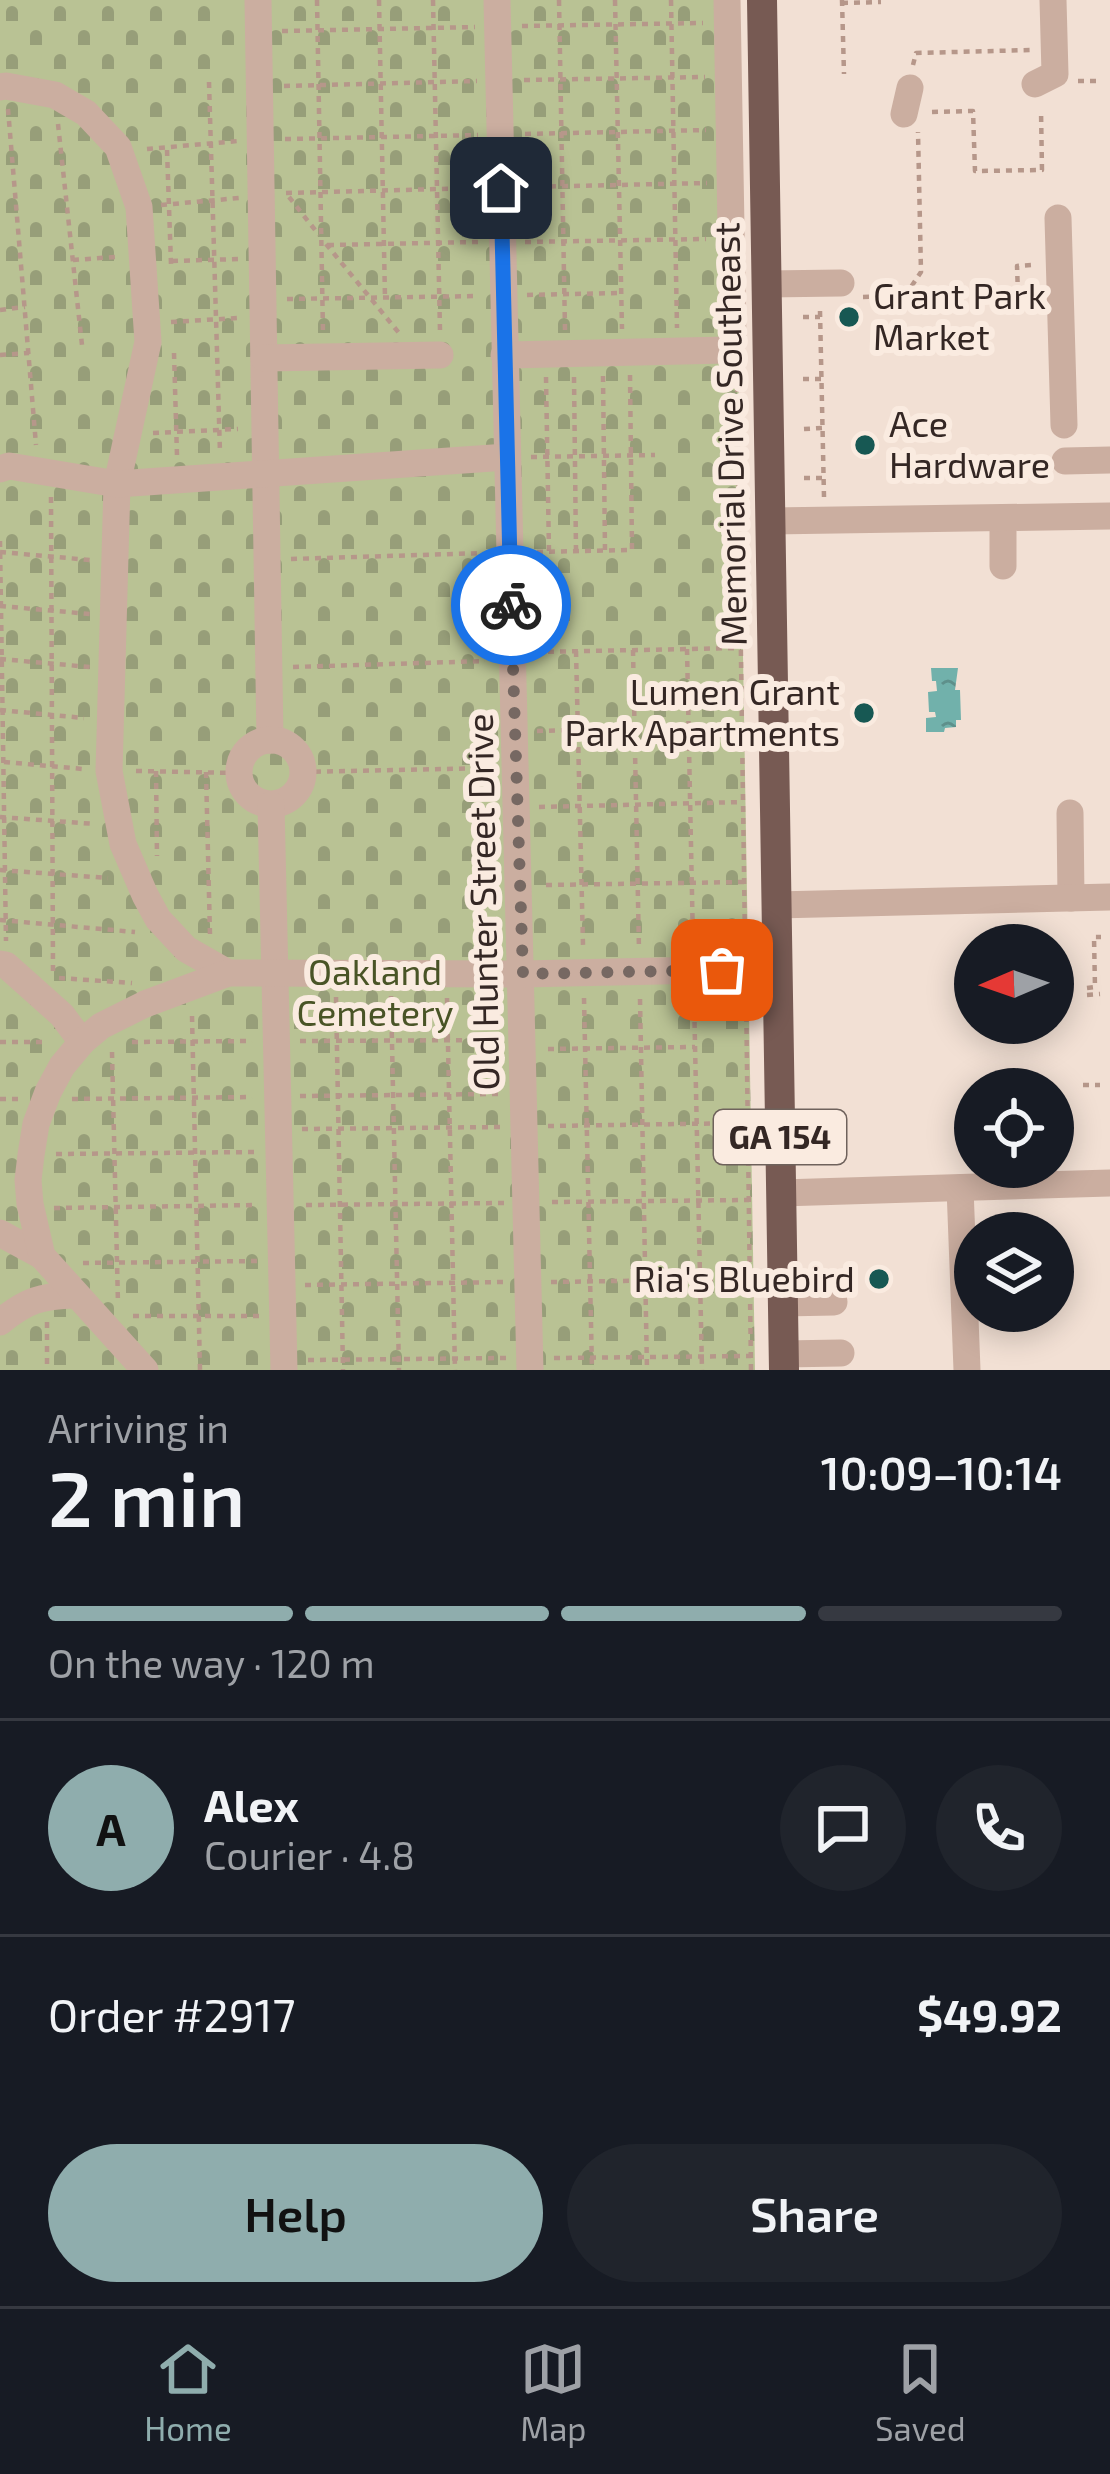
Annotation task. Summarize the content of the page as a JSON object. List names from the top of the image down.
{
  "streets": {
    "main road": ["Memorial Drive Southeast", "GA 154"],
    "street": ["Old Hunter Street Drive"]
  },
  "parks": ["Oakland Cemetery"],
  "places": [
    "Grant Park Market",
    "Ace Hardware",
    "Lumen Grant Park Apartments",
    "Ria's Bluebird"
  ],
  "north": "left",
  "page": {
    "heading": ["2 min", "Arriving in", "10:09–10:14"],
    "panel": [
      "Alex",
      "Courier · 4.8",
      "Order #2917",
      "$49.92"
    ],
    "bar": "On the way · 120 m",
    "round": "A",
    "buttons": ["Help", "Share"],
    "tabs": ["Home", "Map", "Saved"]
  }
}
